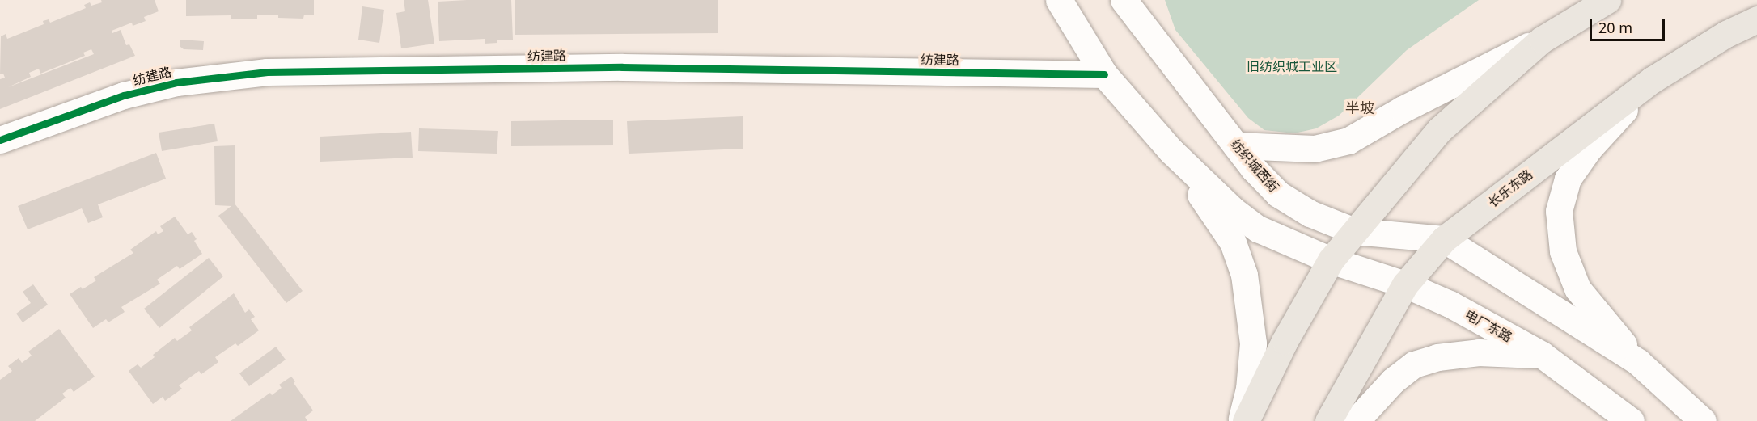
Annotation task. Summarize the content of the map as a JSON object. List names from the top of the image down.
{
  "streets": {
    "main road": [
      "纺建路",
      "纺织城西街",
      "长乐东路",
      "电厂东路"
    ]
  },
  "crossings": [
    ["纺织城西街", "长乐东路"],
    ["长乐东路", "电厂东路"]
  ],
  "districts": ["半坡"],
  "parks": ["旧纺织城工业区"],
  "scale_bar": "20 m"
}
